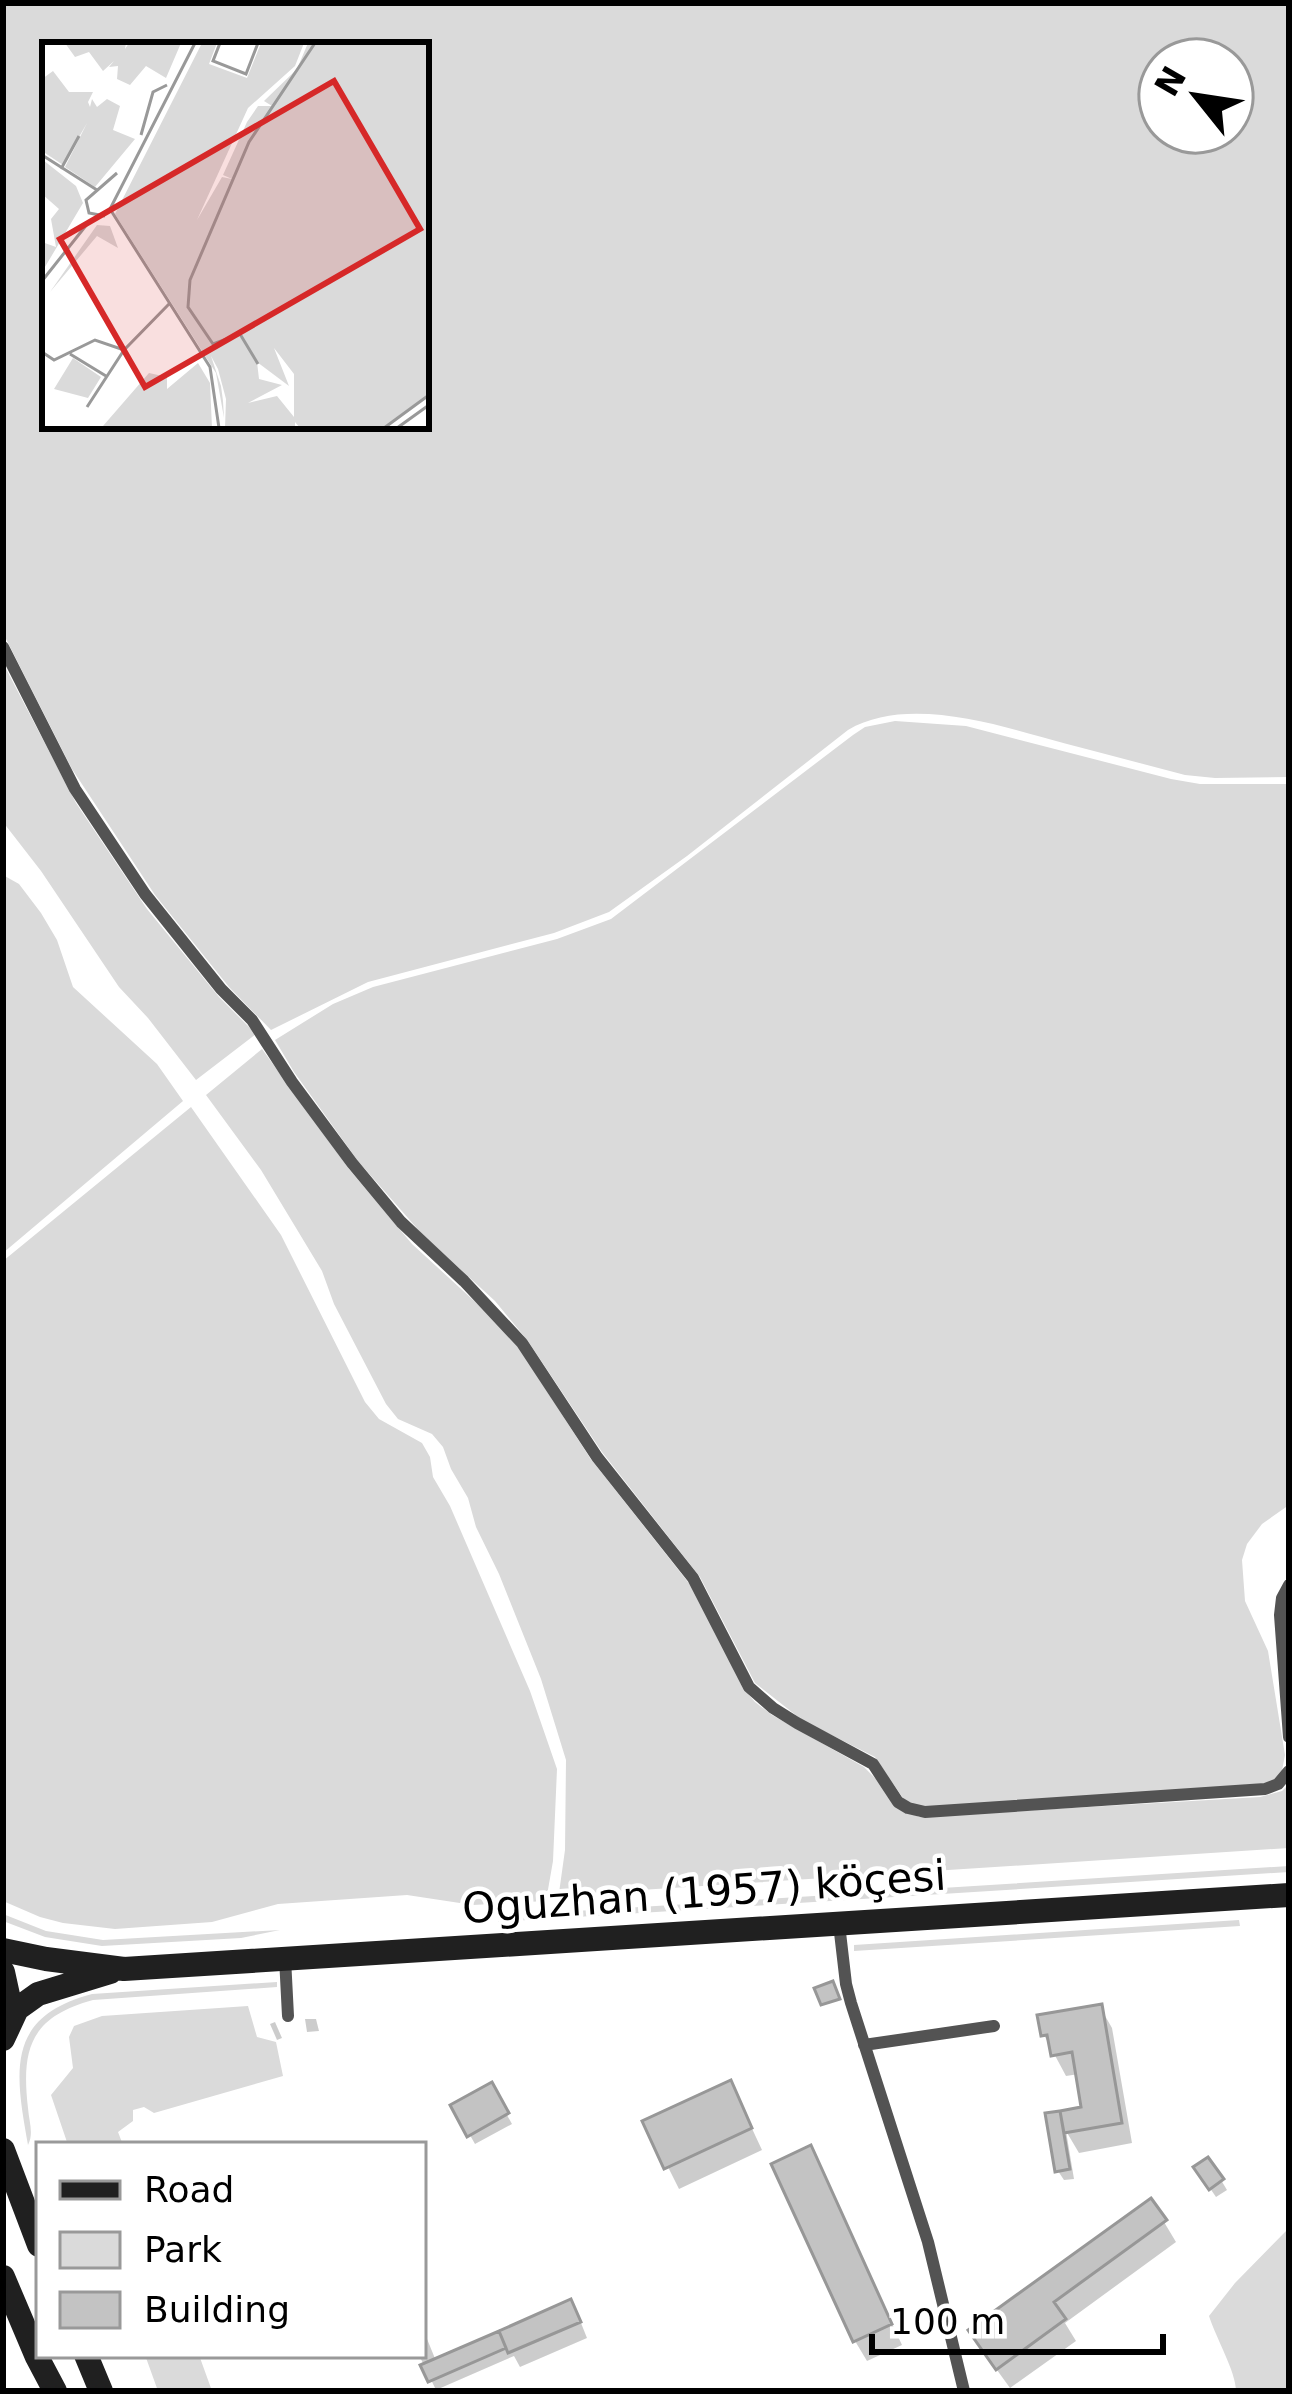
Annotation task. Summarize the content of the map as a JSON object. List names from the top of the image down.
{
  "streets": {
    "main road": ["Oguzhan (1957) köçesi"]
  },
  "legend": ["Road", "Park", "Building"],
  "scale_bar": "100 m",
  "north": "top left"
}
